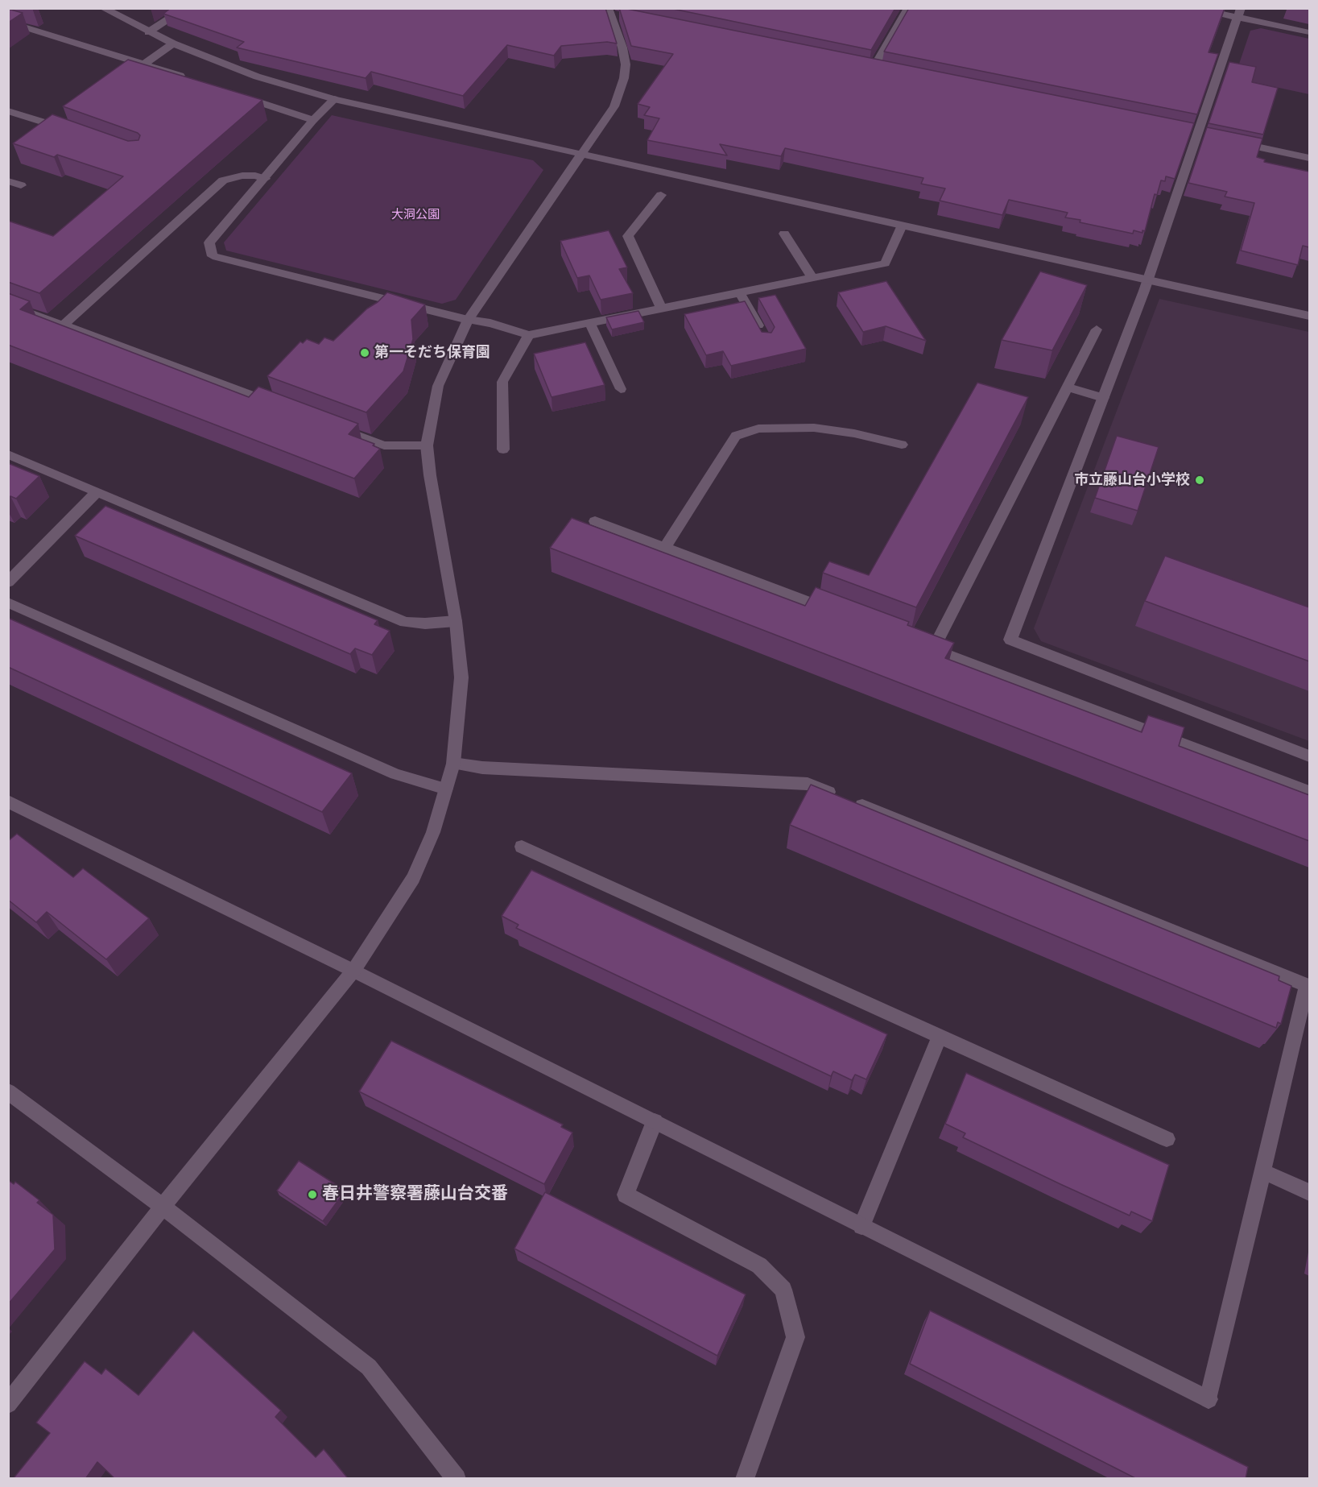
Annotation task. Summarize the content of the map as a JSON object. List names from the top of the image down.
{
  "parks": ["大洞公園"],
  "places": ["第一そだち保育園", "市立藤山台小学校", "春日井警察署藤山台交番"]
}
